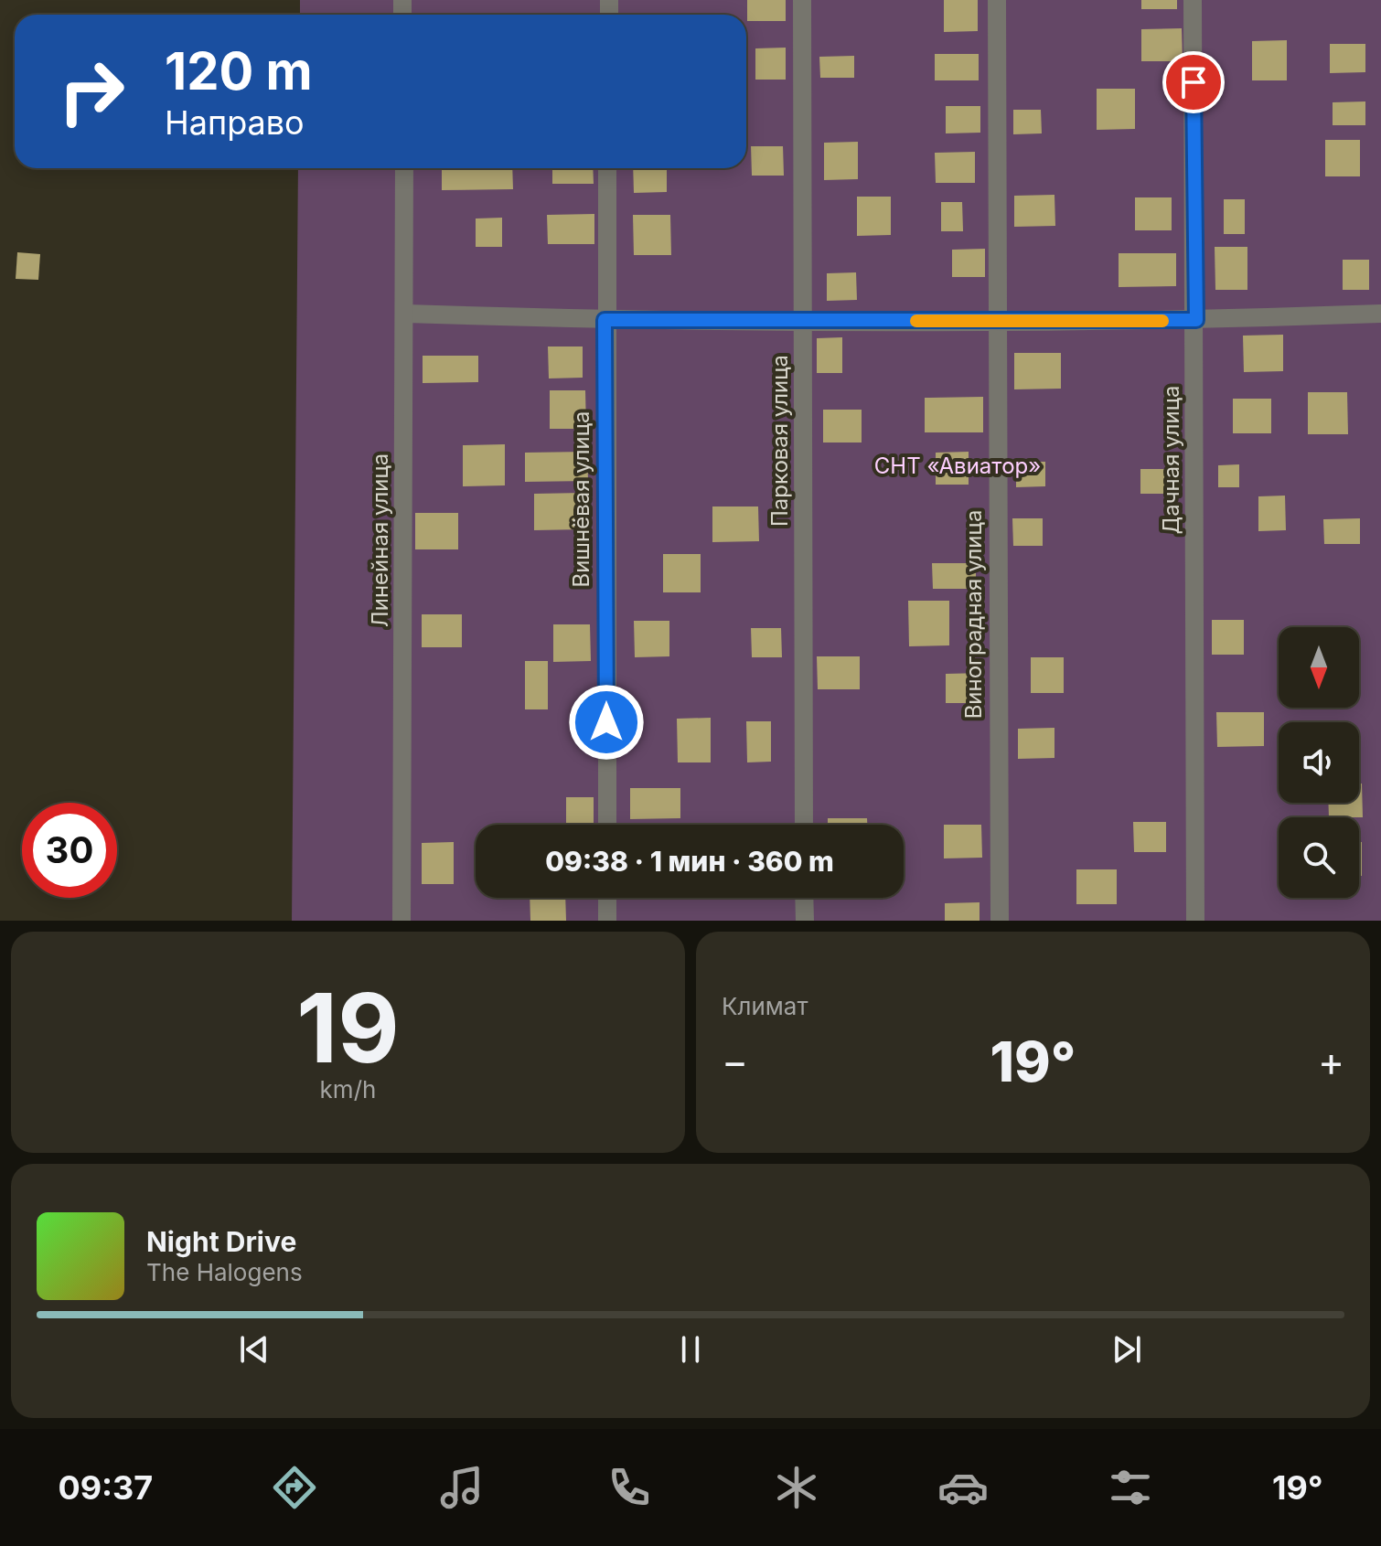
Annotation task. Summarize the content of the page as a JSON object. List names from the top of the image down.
{
  "streets": {
    "street": [
      "Парковая улица",
      "Дачная улица",
      "Вишнёвая улица",
      "Линейная улица",
      "Виноградная улица"
    ]
  },
  "parks": ["СНТ «Авиатор»"],
  "north": "bottom",
  "page": {
    "turn": ["120 m", "Направо"],
    "limit": "30",
    "trip": "09:38 · 1 мин · 360 m",
    "tile": [
      ["19", "km/h"],
      "Климат"
    ],
    "heat": ["−", "19°", "+"],
    "song": ["Night Drive", "The Halogens"],
    "tabs": ["09:37", "19°"]
  }
}
